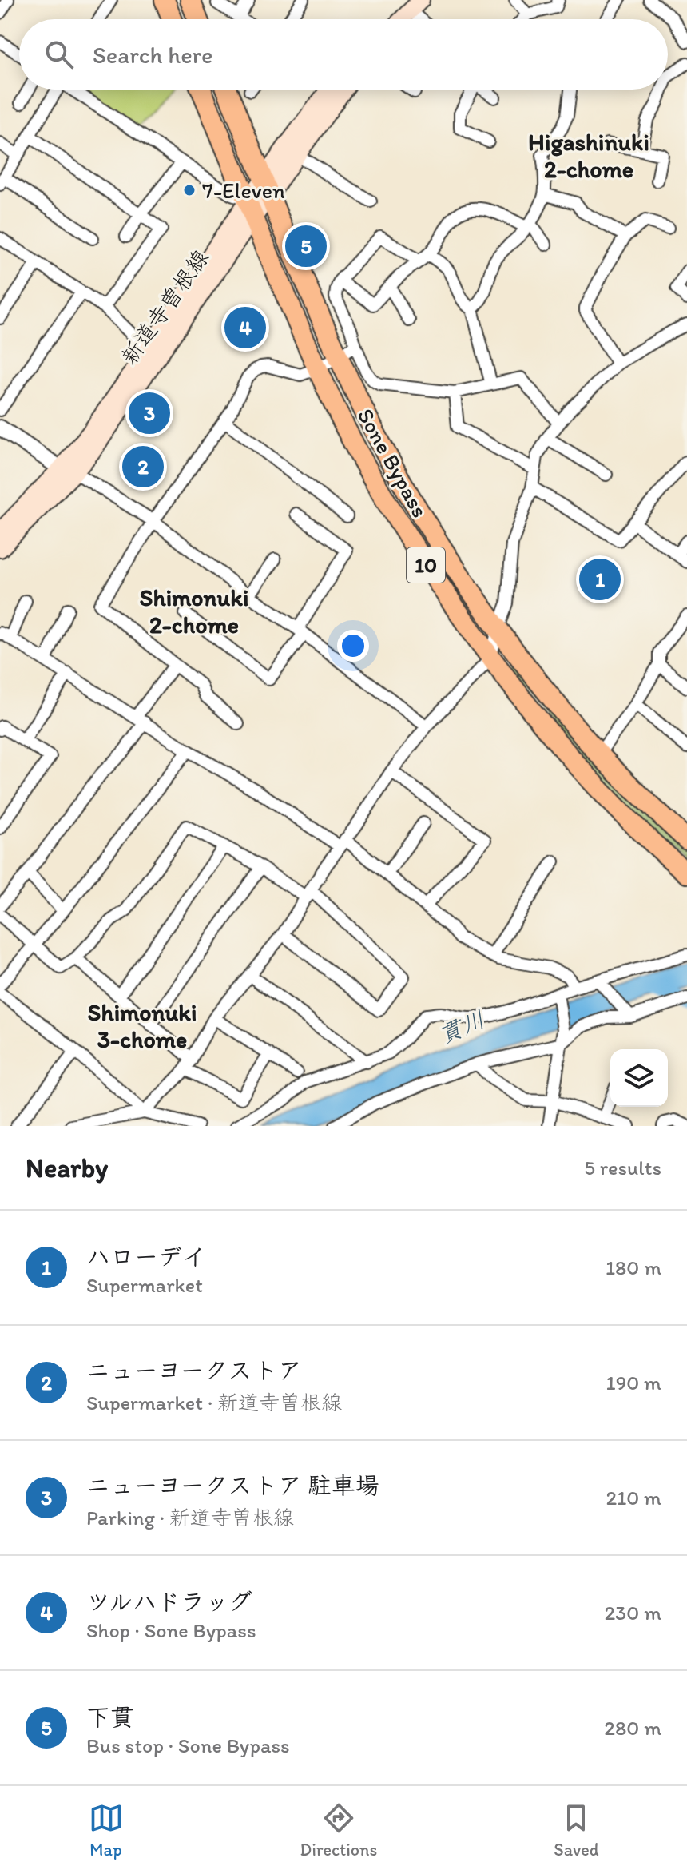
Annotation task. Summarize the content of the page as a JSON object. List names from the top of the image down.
{
  "streets": {
    "highway": ["Sone Bypass", "10"],
    "main road": ["新道寺曽根線"]
  },
  "crossings": [
    ["新道寺曽根線", "Sone Bypass"]
  ],
  "districts": ["Higashinuki 2-chome", "Shimonuki 2-chome", "Shimonuki 3-chome"],
  "water": ["貫川"],
  "places": ["7-Eleven"],
  "page": {
    "search": "Search here",
    "pins": [
      "5",
      "4",
      "3",
      "2",
      "1"
    ],
    "heading": ["Nearby", "5 results"],
    "list": [
      {
        "mark": "1",
        "name": "ハローデイ",
        "note": "Supermarket",
        "value": "180 m"
      },
      {
        "mark": "2",
        "name": "ニューヨークストア",
        "note": "Supermarket · 新道寺曽根線",
        "value": "190 m"
      },
      {
        "mark": "3",
        "name": "ニューヨークストア 駐車場",
        "note": "Parking · 新道寺曽根線",
        "value": "210 m"
      },
      {
        "mark": "4",
        "name": "ツルハドラッグ",
        "note": "Shop · Sone Bypass",
        "value": "230 m"
      },
      {
        "mark": "5",
        "name": "下貫",
        "note": "Bus stop · Sone Bypass",
        "value": "280 m"
      }
    ],
    "nav": ["Map", "Directions", "Saved"]
  }
}
